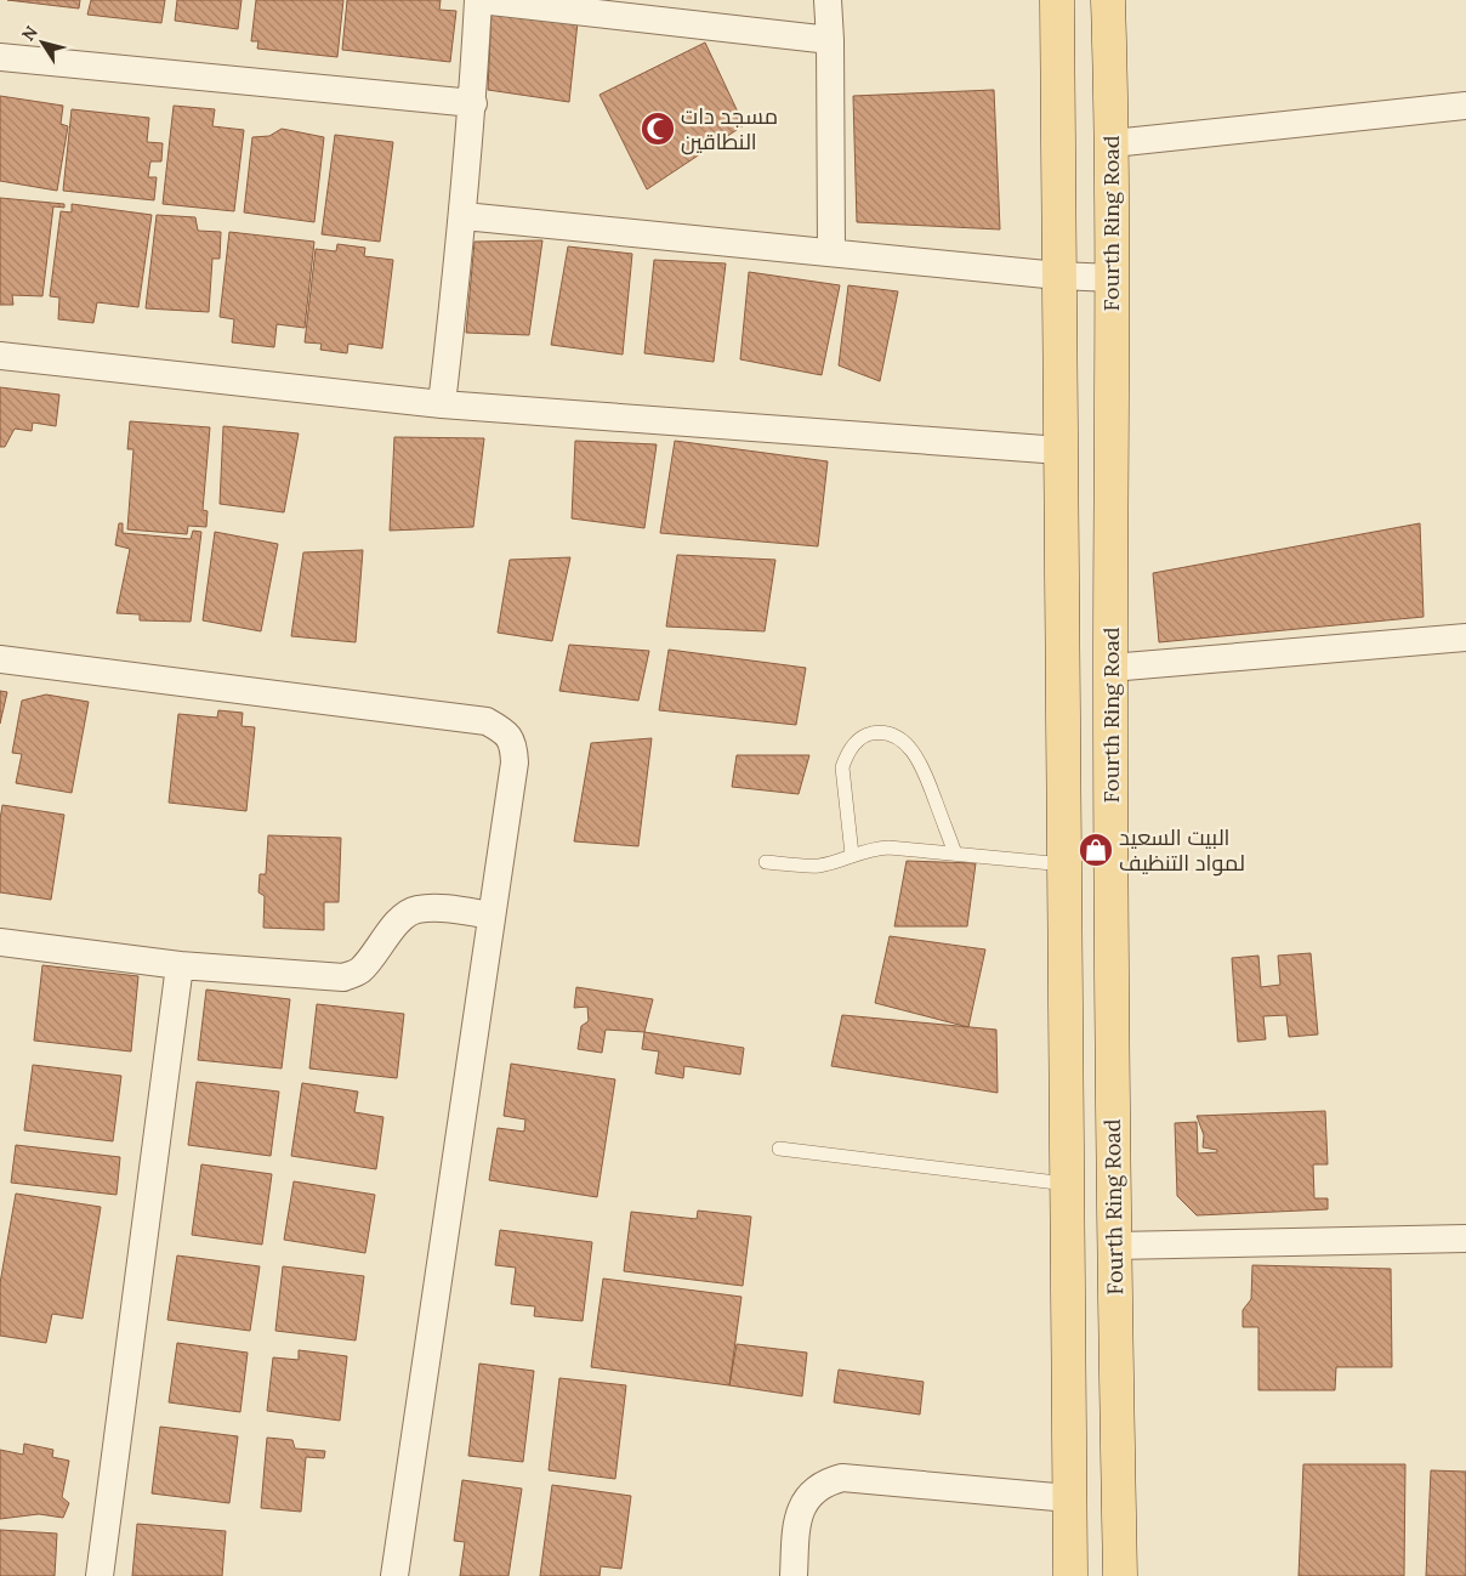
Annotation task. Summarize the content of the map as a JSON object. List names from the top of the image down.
{
  "streets": {
    "main road": ["Fourth Ring Road"]
  },
  "places": {
    "mosque": ["مسجد دات النطاقين"],
    "shop": ["البيت السعيد لمواد التنظيف"]
  },
  "north": "top left"
}
